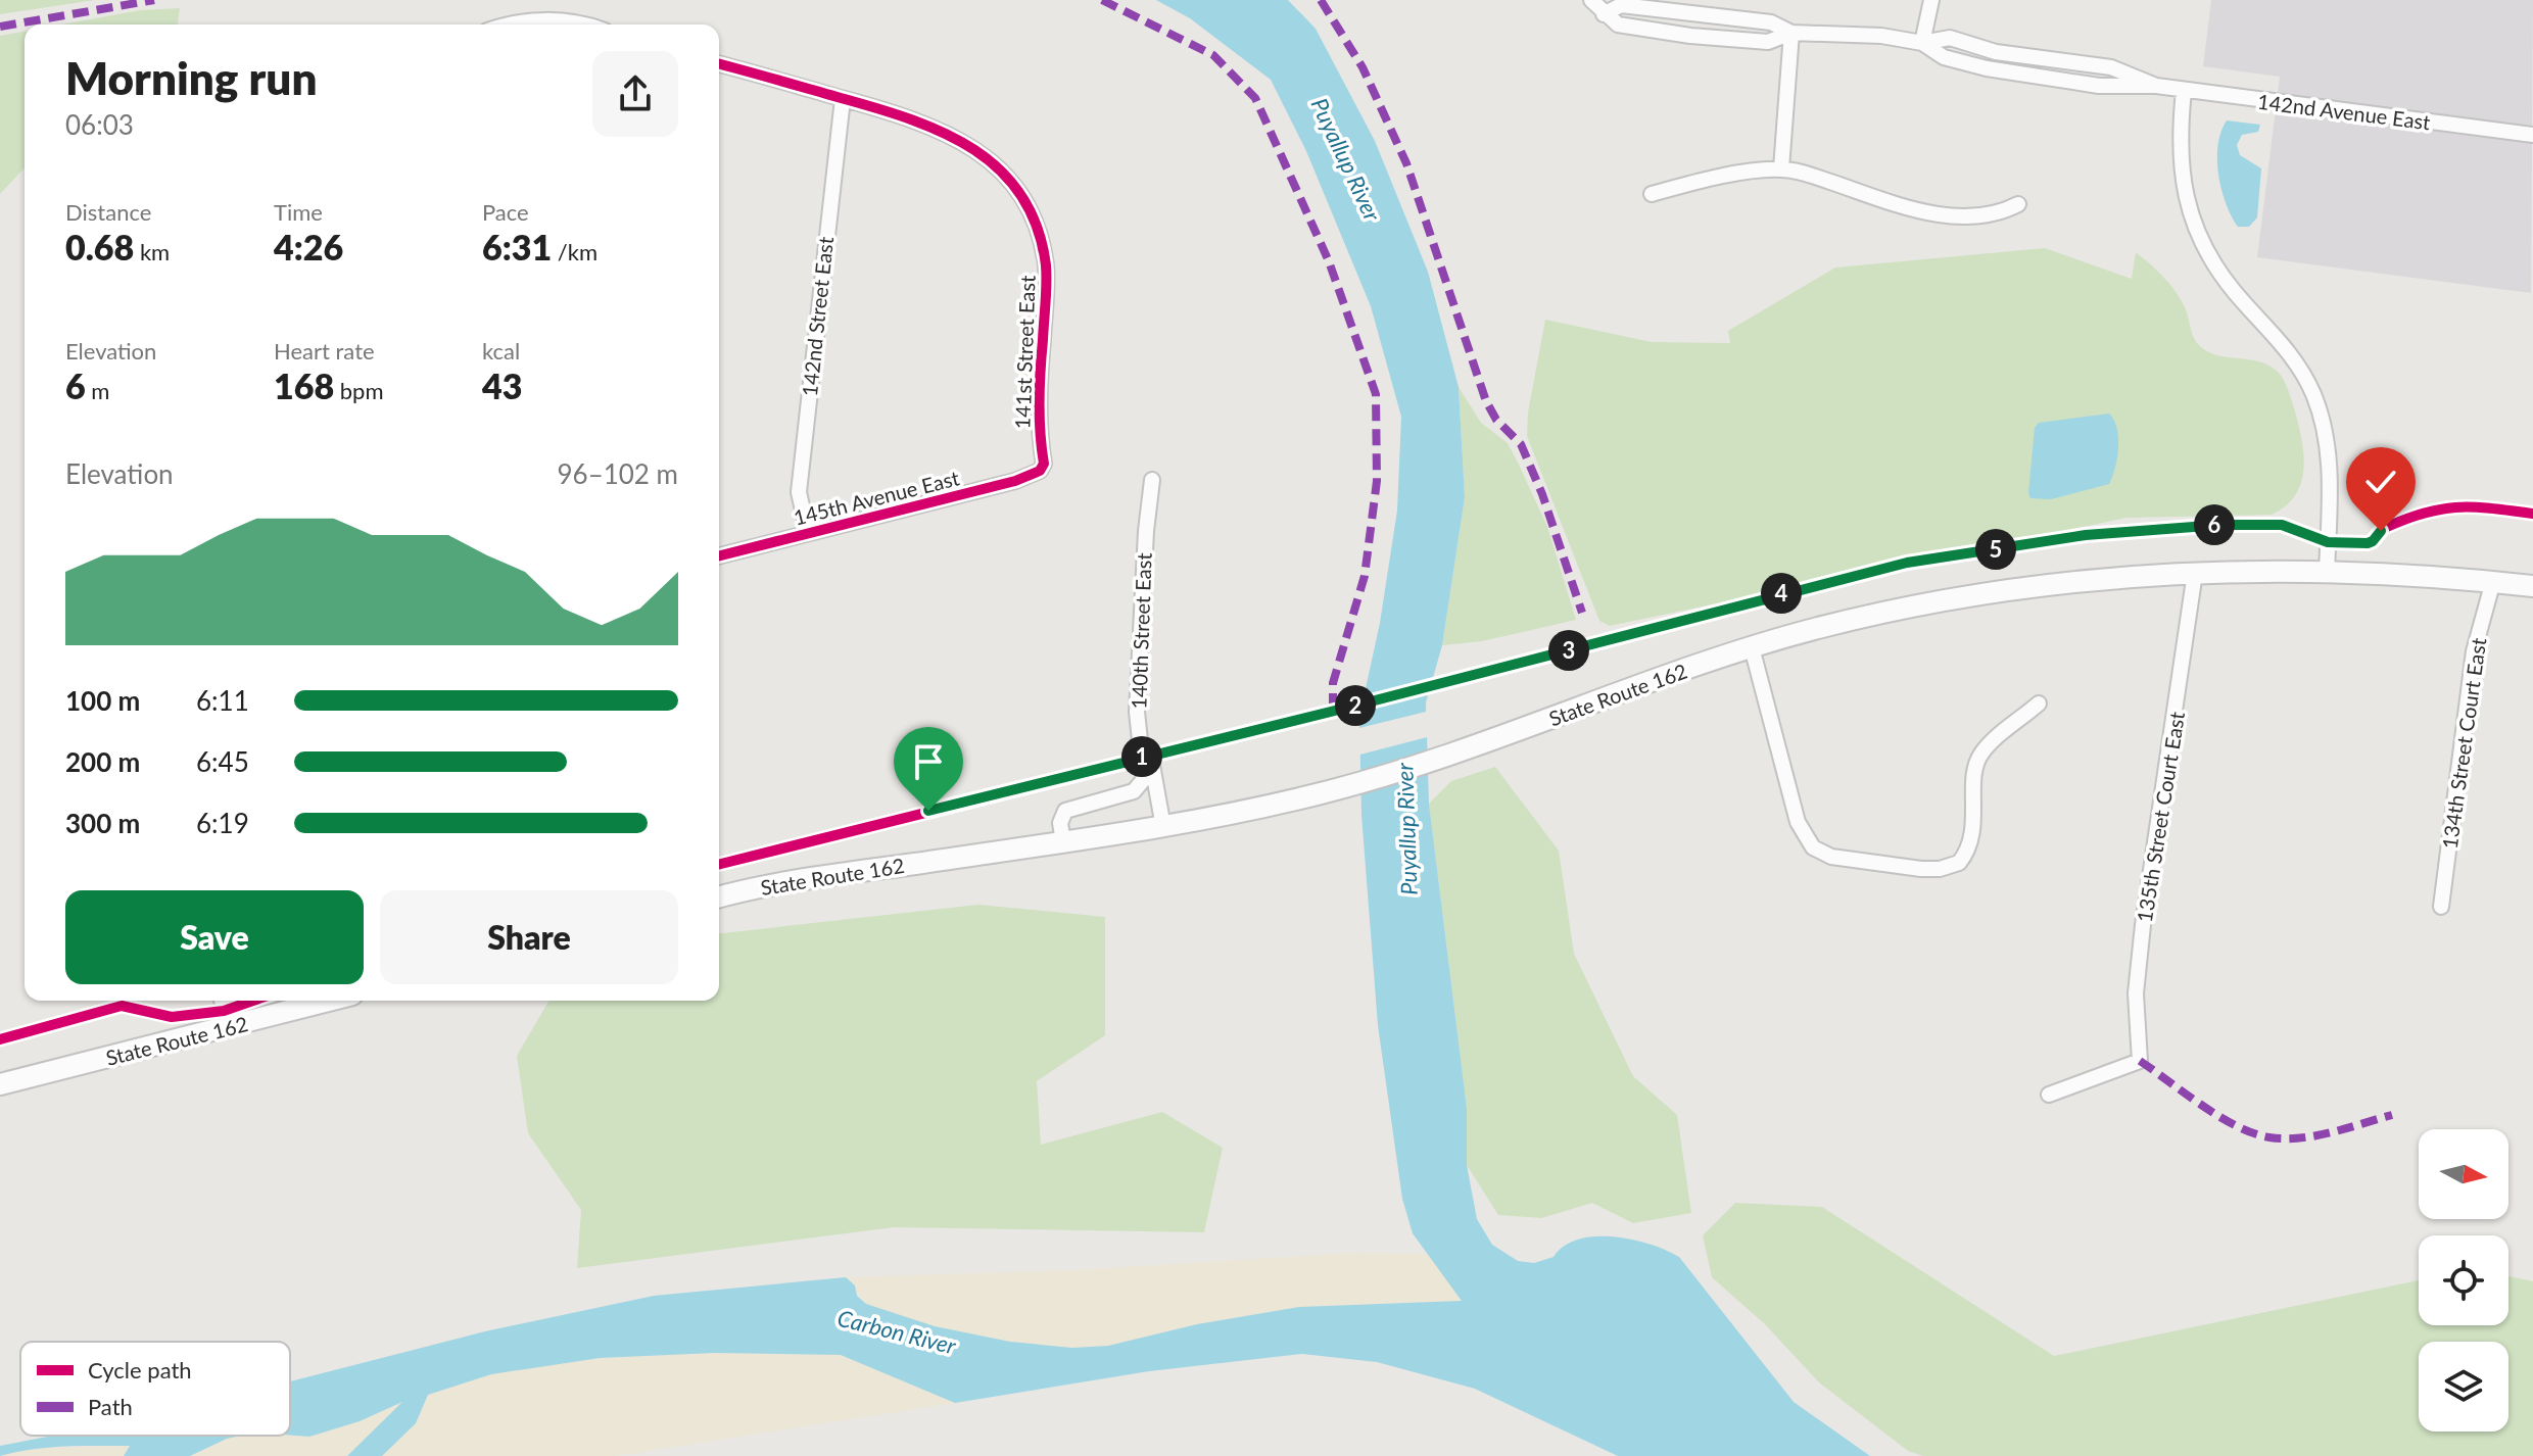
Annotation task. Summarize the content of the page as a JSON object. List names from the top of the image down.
{
  "streets": {
    "main road": ["State Route 162"],
    "street": [
      "142nd Avenue East",
      "142nd Street East",
      "141st Street East",
      "145th Avenue East",
      "140th Street East",
      "134th Street Court East",
      "135th Street Court East"
    ]
  },
  "crossings": [
    ["142nd Street East", "141st Street East"],
    ["142nd Street East", "145th Avenue East"],
    ["141st Street East", "145th Avenue East"],
    ["140th Street East", "State Route 162"],
    ["State Route 162", "134th Street Court East"],
    ["State Route 162", "135th Street Court East"]
  ],
  "water": ["Puyallup River", "Carbon River"],
  "legend": ["Cycle path", "Path"],
  "north": "right",
  "page": {
    "heading": ["Morning run", "06:03"],
    "stats": [
      ["Distance", "0.68 km"],
      ["Time", "4:26"],
      ["Pace", "6:31 /km"],
      ["Elevation", "6 m"],
      ["Heart rate", "168 bpm"],
      ["kcal", "43"]
    ],
    "chart": ["Elevation", "96–102 m"],
    "pins": [
      "6",
      "5",
      "4",
      "3",
      "2",
      "1"
    ],
    "list": [
      {
        "name": "100 m",
        "note": "6:11"
      },
      {
        "name": "200 m",
        "note": "6:45"
      },
      {
        "name": "300 m",
        "note": "6:19"
      }
    ],
    "buttons": ["Save", "Share"]
  }
}
